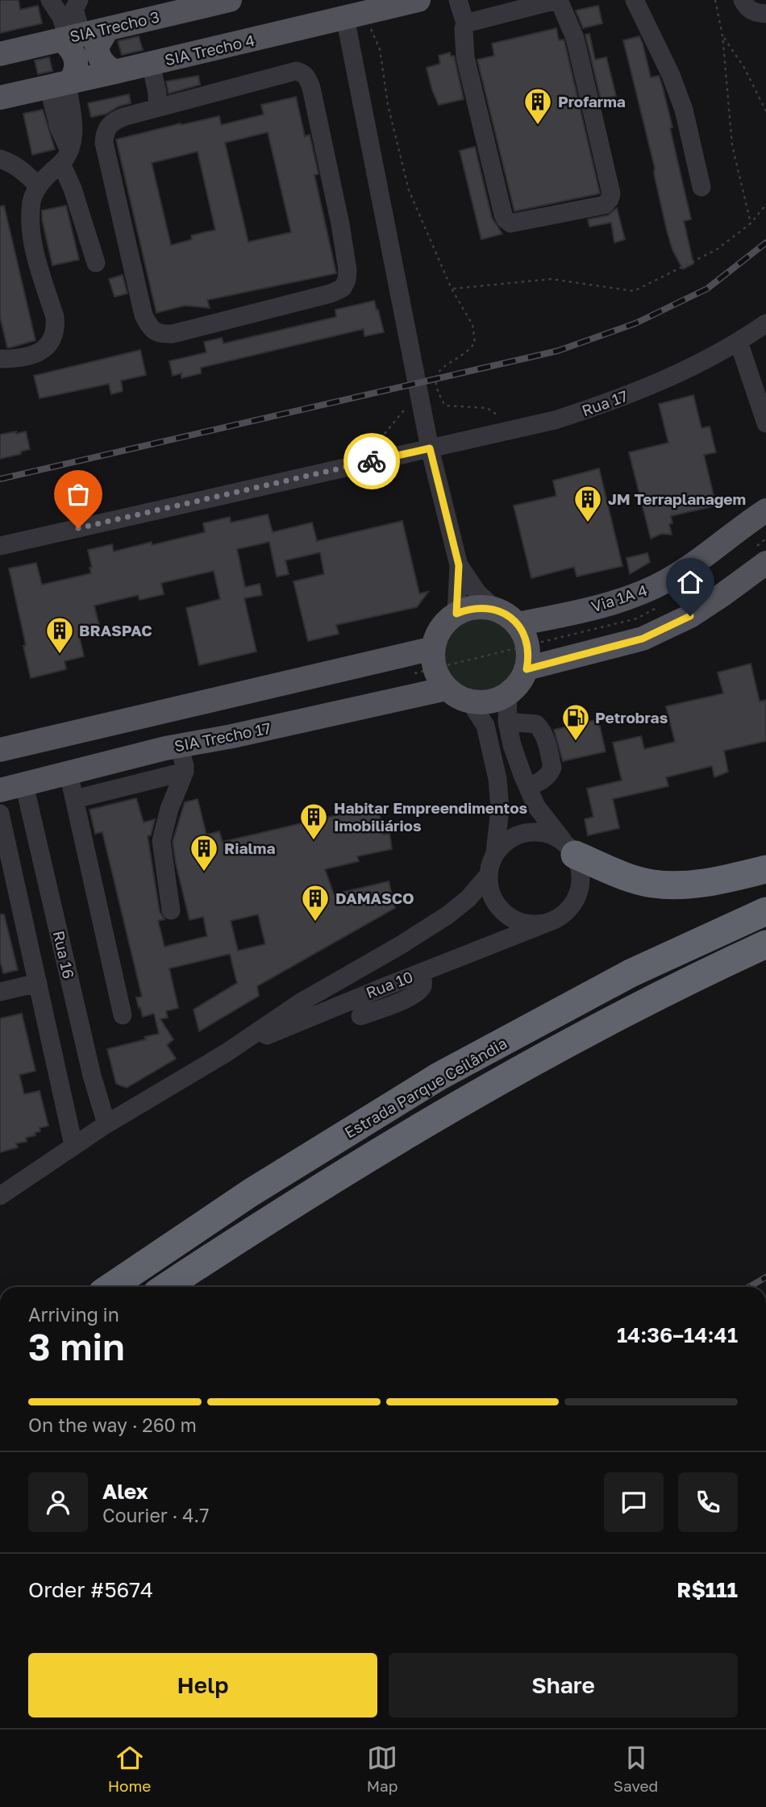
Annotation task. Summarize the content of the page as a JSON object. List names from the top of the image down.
{
  "streets": {
    "highway": ["Estrada Parque Ceilândia"],
    "main road": [
      "SIA Trecho 3",
      "SIA Trecho 4",
      "Via 1A 4",
      "SIA Trecho 17"
    ],
    "street": ["Rua 17", "Rua 16", "Rua 10"]
  },
  "crossings": [
    ["Via 1A 4", "SIA Trecho 17"],
    ["SIA Trecho 17", "Rua 16"],
    ["Rua 16", "Rua 10"]
  ],
  "places": {
    "building": [
      "Profarma",
      "JM Terraplanagem",
      "BRASPAC",
      "Habitar Empreendimentos Imobiliários",
      "Rialma",
      "DAMASCO"
    ],
    "fuel station": ["Petrobras"]
  },
  "page": {
    "heading": ["3 min", "Arriving in", "14:36–14:41"],
    "panel": [
      "Alex",
      "Courier · 4.7",
      "Order #5674",
      "R$111"
    ],
    "bar": "On the way · 260 m",
    "buttons": ["Help", "Share"],
    "tabs": ["Home", "Map", "Saved"]
  }
}
